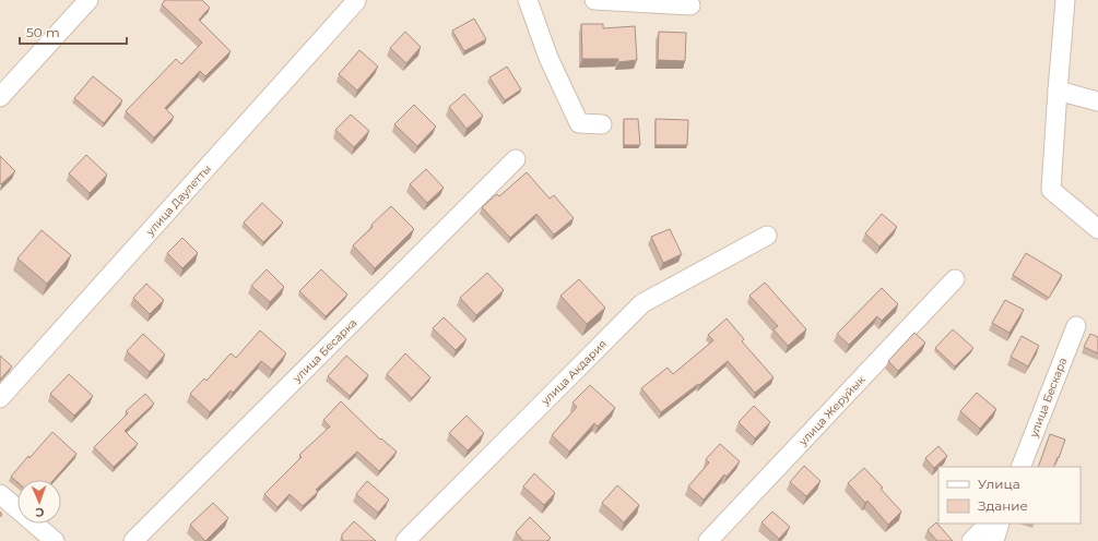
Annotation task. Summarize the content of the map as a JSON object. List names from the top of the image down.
{
  "streets": {
    "street": [
      "улица Даулетты",
      "улица Бесарка",
      "улица Акдария",
      "улица Бескара",
      "улица Жеруйык"
    ]
  },
  "legend": ["Улица", "Здание"],
  "scale_bar": "50 m",
  "north": "bottom"
}
